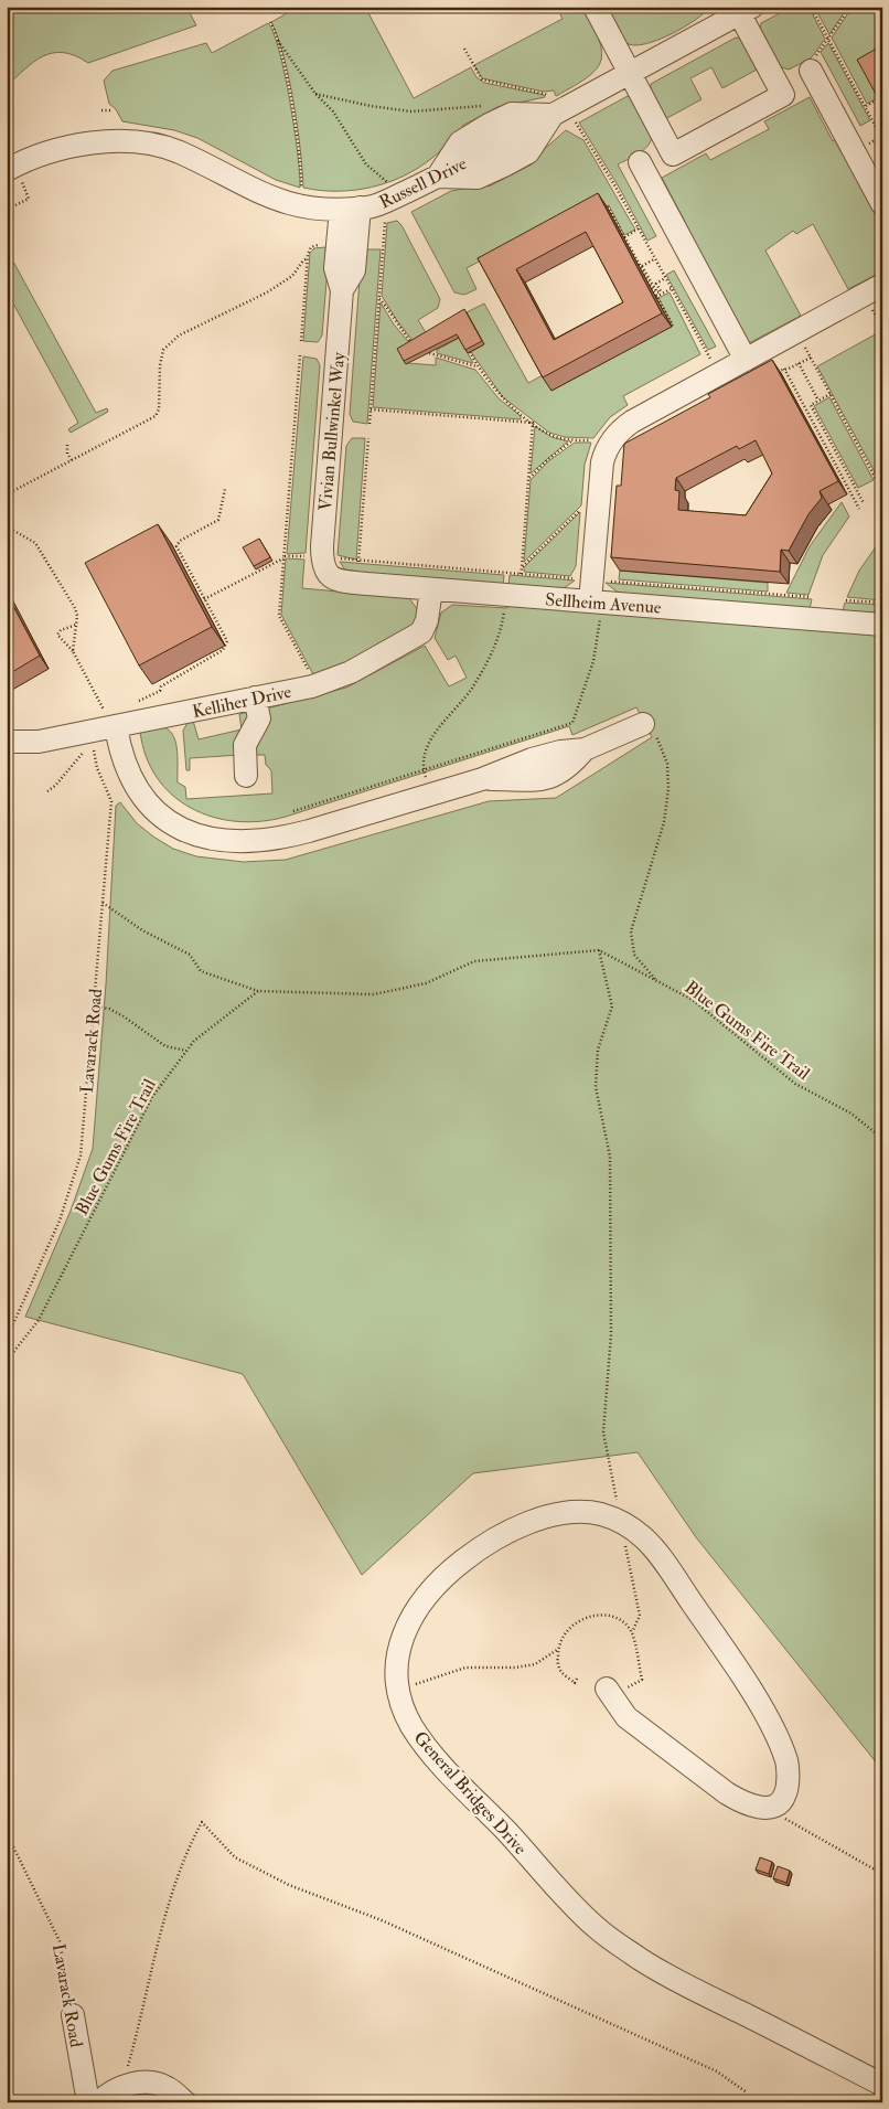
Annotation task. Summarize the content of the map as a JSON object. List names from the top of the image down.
{
  "streets": {
    "street": [
      "Russell Drive",
      "Vivian Bullwinkel Way",
      "Sellheim Avenue",
      "Kelliher Drive",
      "Lavarack Road",
      "General Bridges Drive"
    ],
    "path": ["Blue Gums Fire Trail"]
  },
  "crossings": [
    ["Russell Drive", "Vivian Bullwinkel Way"],
    ["Vivian Bullwinkel Way", "Sellheim Avenue"],
    ["Sellheim Avenue", "Kelliher Drive"],
    ["Kelliher Drive", "Lavarack Road"]
  ]
}
